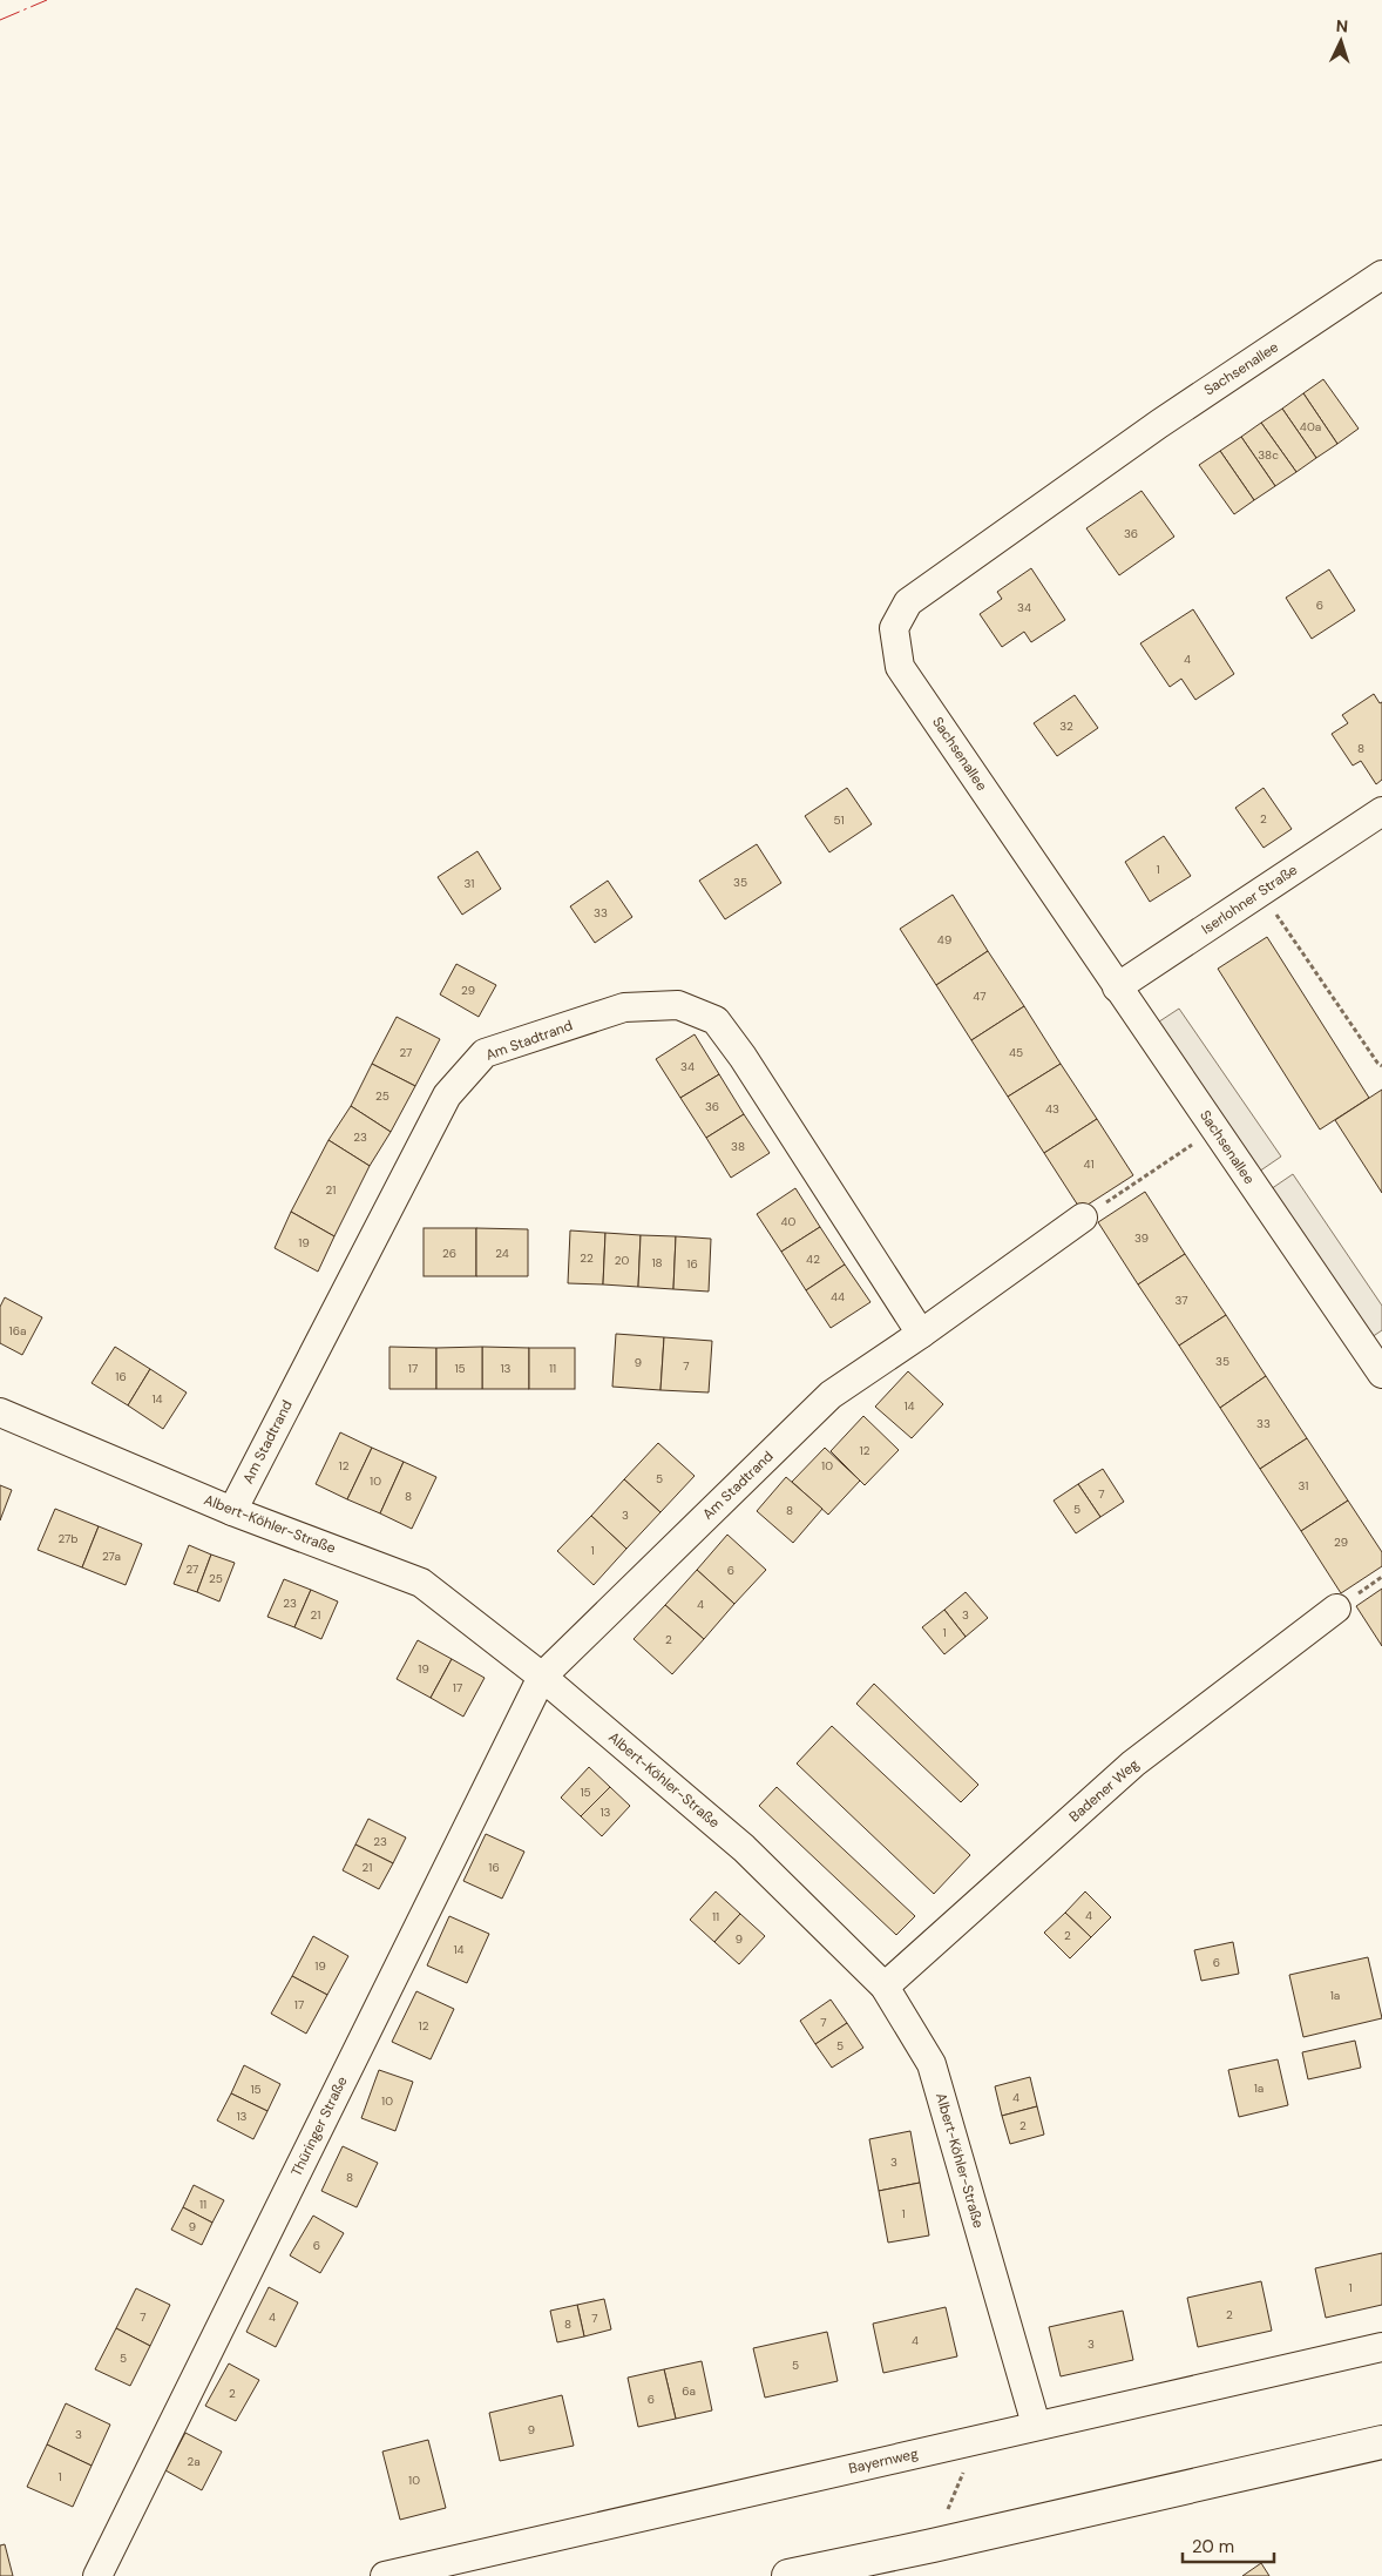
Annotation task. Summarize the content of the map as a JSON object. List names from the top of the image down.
{
  "streets": {
    "street": [
      "Sachsenallee",
      "Iserlohner Straße",
      "Am Stadtrand",
      "Albert-Köhler-Straße",
      "Badener Weg",
      "Thüringer Straße",
      "Bayernweg"
    ]
  },
  "crossings": [
    ["Sachsenallee", "Iserlohner Straße"],
    ["Am Stadtrand", "Albert-Köhler-Straße"],
    ["Am Stadtrand", "Thüringer Straße"],
    ["Albert-Köhler-Straße", "Badener Weg"],
    ["Albert-Köhler-Straße", "Thüringer Straße"],
    ["Albert-Köhler-Straße", "Bayernweg"]
  ],
  "house_numbers": [
    "40a",
    "38c",
    "36",
    "6",
    "34",
    "4",
    "32",
    "8",
    "2",
    "51",
    "1",
    "35",
    "31",
    "33",
    "49",
    "29",
    "47",
    "27",
    "45",
    "34",
    "25",
    "36",
    "43",
    "23",
    "38",
    "41",
    "21",
    "40",
    "39",
    "19",
    "26",
    "24",
    "22",
    "42",
    "20",
    "18",
    "16",
    "44",
    "37",
    "16a",
    "35",
    "9",
    "7",
    "17",
    "15",
    "13",
    "11",
    "16",
    "14",
    "14",
    "33",
    "12",
    "12",
    "10",
    "5",
    "10",
    "31",
    "7",
    "8",
    "5",
    "8",
    "3",
    "27b",
    "29",
    "1",
    "27a",
    "27",
    "6",
    "25",
    "23",
    "4",
    "21",
    "3",
    "1",
    "2",
    "19",
    "17",
    "15",
    "13",
    "23",
    "21",
    "16",
    "4",
    "11",
    "2",
    "9",
    "14",
    "6",
    "19",
    "1a",
    "17",
    "7",
    "12",
    "5",
    "1a",
    "15",
    "4",
    "10",
    "13",
    "2",
    "3",
    "8",
    "11",
    "1",
    "9",
    "6",
    "1",
    "2",
    "7",
    "4",
    "7",
    "8",
    "4",
    "3",
    "5",
    "5",
    "6a",
    "2",
    "6",
    "9",
    "3",
    "2a",
    "1",
    "10"
  ],
  "scale_bar": "20 m",
  "north": "top"
}
